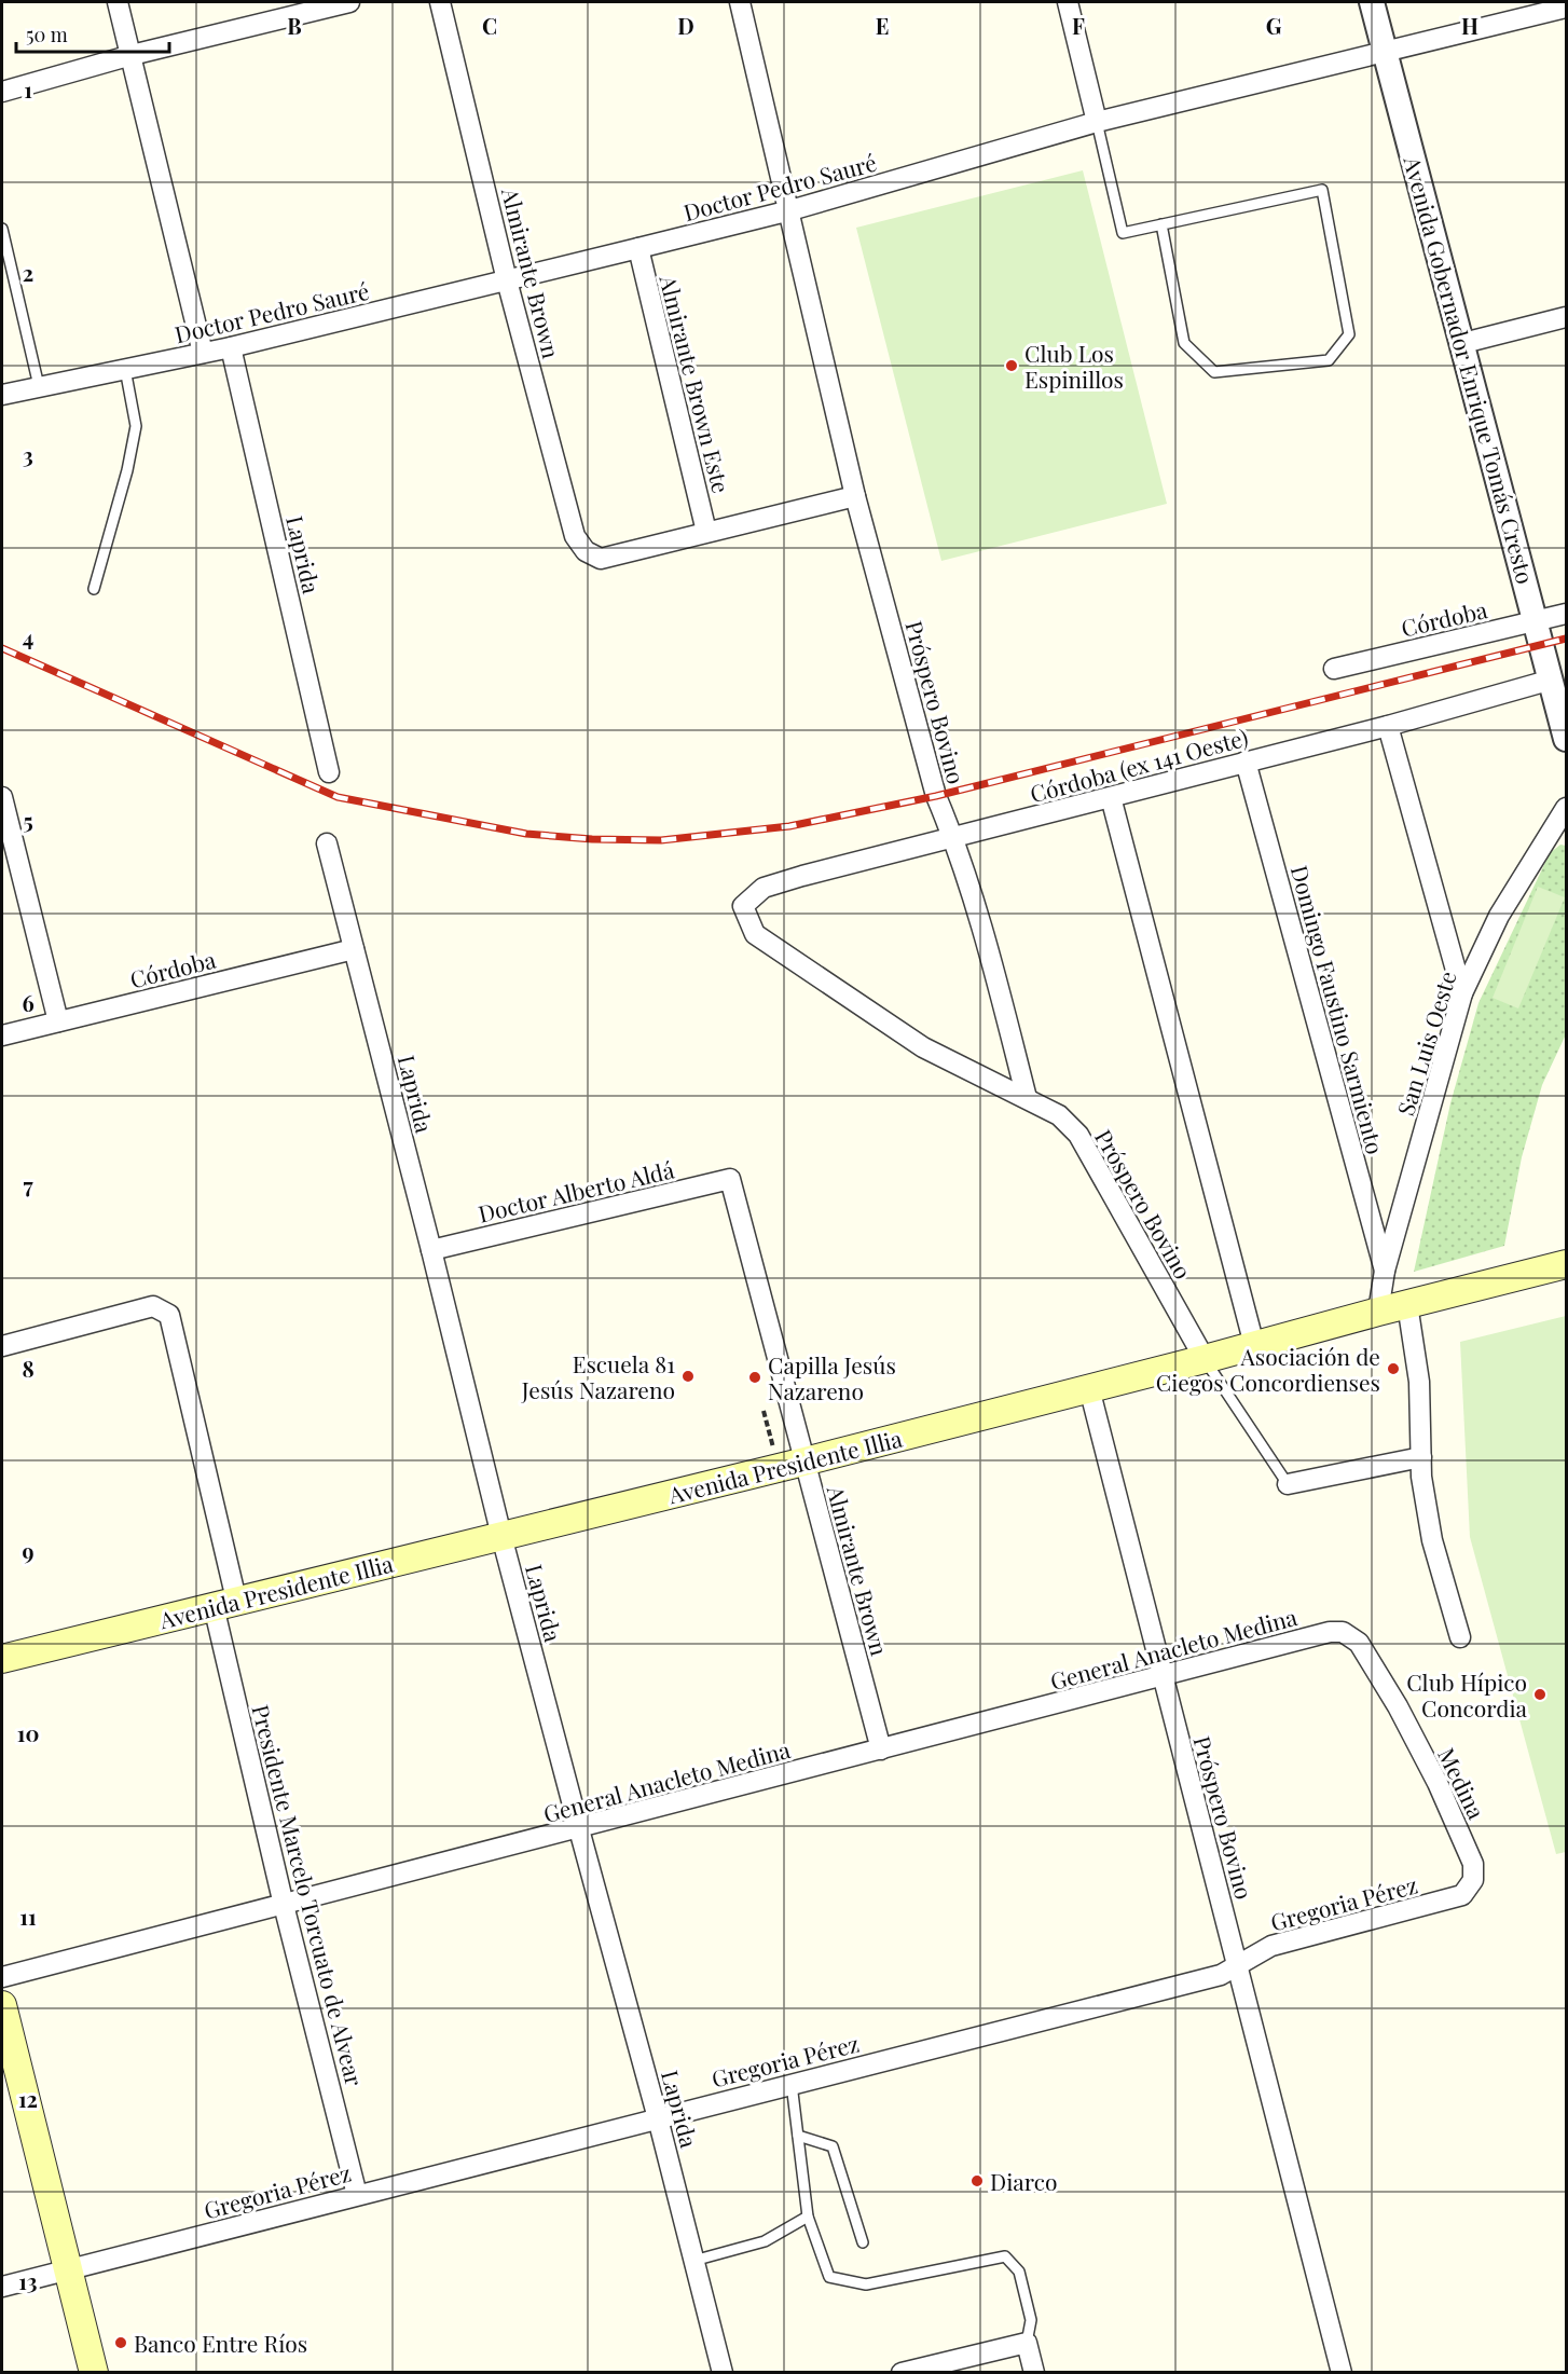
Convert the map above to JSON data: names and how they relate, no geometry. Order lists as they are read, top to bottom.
{
  "streets": {
    "main road": ["Avenida Presidente Illia"],
    "street": [
      "Doctor Pedro Sauré",
      "Almirante Brown",
      "Avenida Gobernador Enrique Tomás Cresto",
      "Almirante Brown Este",
      "Laprida",
      "Córdoba",
      "Próspero Bovino",
      "Córdoba (ex 141 Oeste)",
      "Domingo Faustino Sarmiento",
      "San Luis Oeste",
      "Doctor Alberto Aldá",
      "General Anacleto Medina",
      "Medina",
      "Presidente Marcelo Torcuato de Alvear",
      "Gregoria Pérez"
    ]
  },
  "crossings": [
    ["Doctor Pedro Sauré", "Almirante Brown"],
    ["Doctor Pedro Sauré", "Avenida Gobernador Enrique Tomás Cresto"],
    ["Doctor Pedro Sauré", "Almirante Brown Este"],
    ["Doctor Pedro Sauré", "Laprida"],
    ["Doctor Pedro Sauré", "Próspero Bovino"],
    ["Almirante Brown", "Almirante Brown Este"],
    ["Almirante Brown", "Doctor Alberto Aldá"],
    ["Almirante Brown", "Avenida Presidente Illia"],
    ["Almirante Brown", "General Anacleto Medina"],
    ["Avenida Gobernador Enrique Tomás Cresto", "Córdoba"],
    ["Avenida Gobernador Enrique Tomás Cresto", "Córdoba (ex 141 Oeste)"],
    ["Laprida", "Córdoba"],
    ["Laprida", "Doctor Alberto Aldá"],
    ["Laprida", "Avenida Presidente Illia"],
    ["Laprida", "General Anacleto Medina"],
    ["Laprida", "Gregoria Pérez"],
    ["Próspero Bovino", "Córdoba (ex 141 Oeste)"],
    ["Próspero Bovino", "Avenida Presidente Illia"],
    ["Próspero Bovino", "General Anacleto Medina"],
    ["Próspero Bovino", "Gregoria Pérez"],
    ["Córdoba (ex 141 Oeste)", "Domingo Faustino Sarmiento"],
    ["Domingo Faustino Sarmiento", "San Luis Oeste"],
    ["San Luis Oeste", "Avenida Presidente Illia"],
    ["Avenida Presidente Illia", "Presidente Marcelo Torcuato de Alvear"],
    ["General Anacleto Medina", "Medina"],
    ["General Anacleto Medina", "Presidente Marcelo Torcuato de Alvear"],
    ["Medina", "Gregoria Pérez"],
    ["Presidente Marcelo Torcuato de Alvear", "Gregoria Pérez"]
  ],
  "places": [
    "Club Los Espinillos",
    "Asociación de Ciegos Concordienses",
    "Escuela 81 Jesús Nazareno",
    "Capilla Jesús Nazareno",
    "Club Hípico Concordia",
    "Diarco",
    "Banco Entre Ríos"
  ],
  "scale_bar": "50 m",
  "grid": {
    "columns": [
      "B",
      "C",
      "D",
      "E",
      "F",
      "G",
      "H"
    ],
    "rows": [
      "1",
      "2",
      "3",
      "4",
      "5",
      "6",
      "7",
      "8",
      "9",
      "10",
      "11",
      "12",
      "13"
    ]
  }
}
